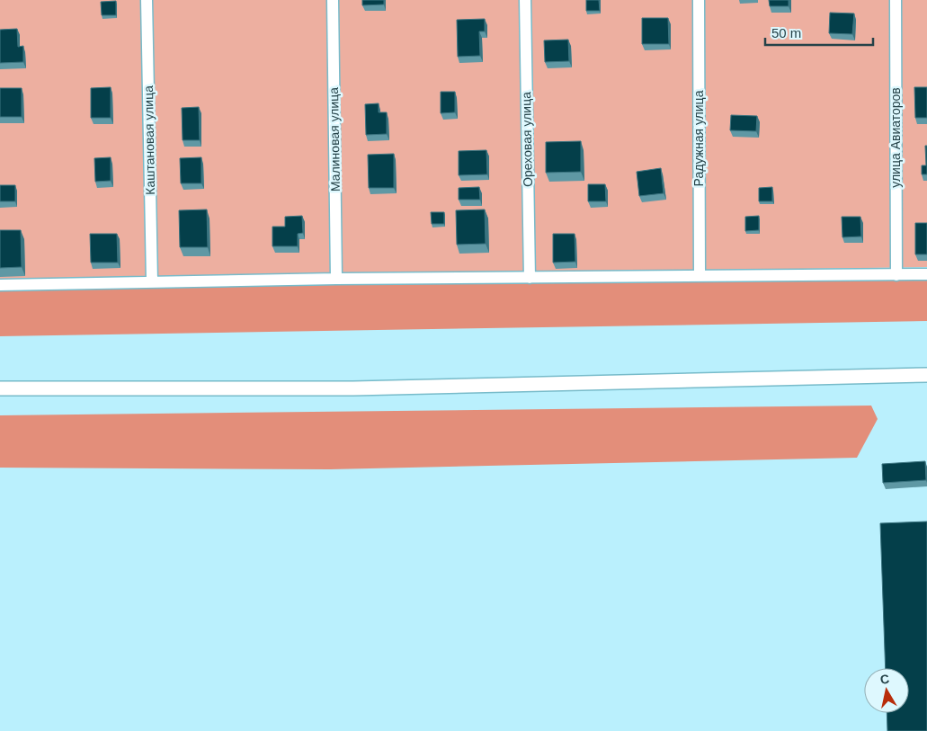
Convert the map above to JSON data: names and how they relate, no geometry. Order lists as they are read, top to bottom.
{
  "streets": {
    "street": [
      "улица Авиаторов",
      "Радужная улица",
      "Малиновая улица",
      "Ореховая улица",
      "Каштановая улица"
    ]
  },
  "scale_bar": "50 m",
  "north": "top"
}
